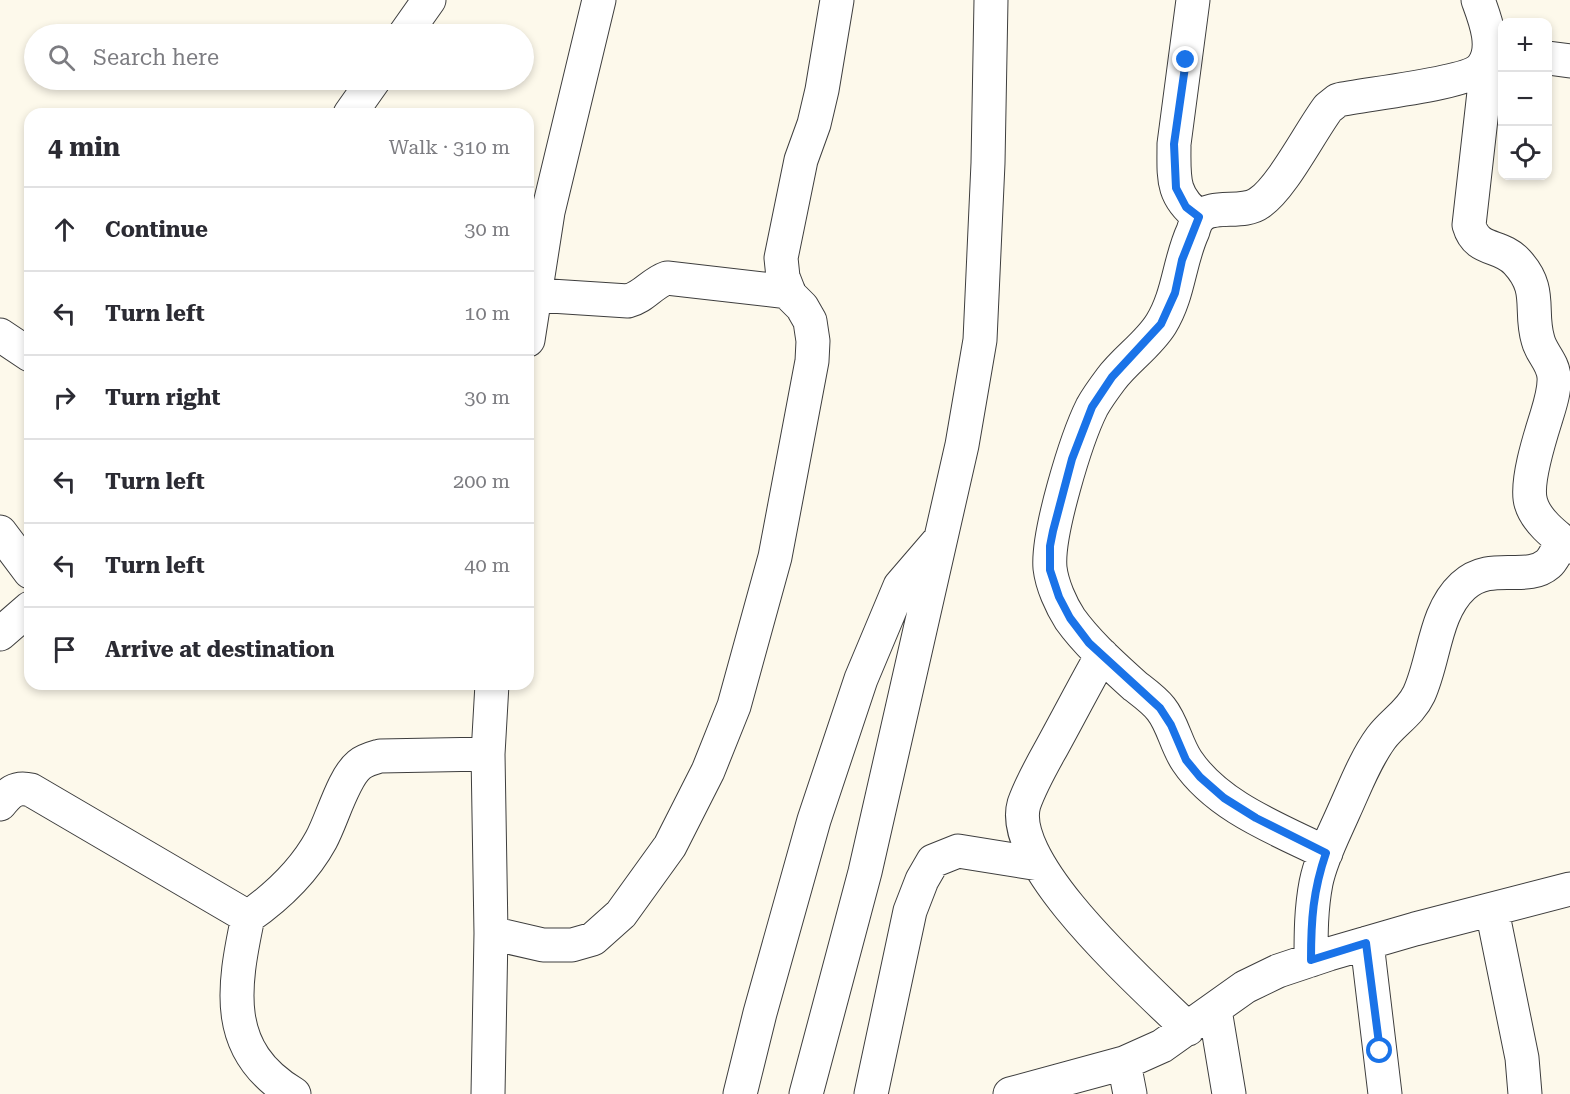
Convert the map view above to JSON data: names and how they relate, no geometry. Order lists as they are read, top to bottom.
{
  "page": {
    "map_buttons": ["+", "−"],
    "search": "Search here",
    "heading": ["4 min", "Walk · 310 m"],
    "list": [
      ["Continue", "30 m"],
      ["Turn left", "10 m"],
      ["Turn right", "30 m"],
      ["Turn left", "200 m"],
      ["Turn left", "40 m"],
      "Arrive at destination"
    ]
  }
}
